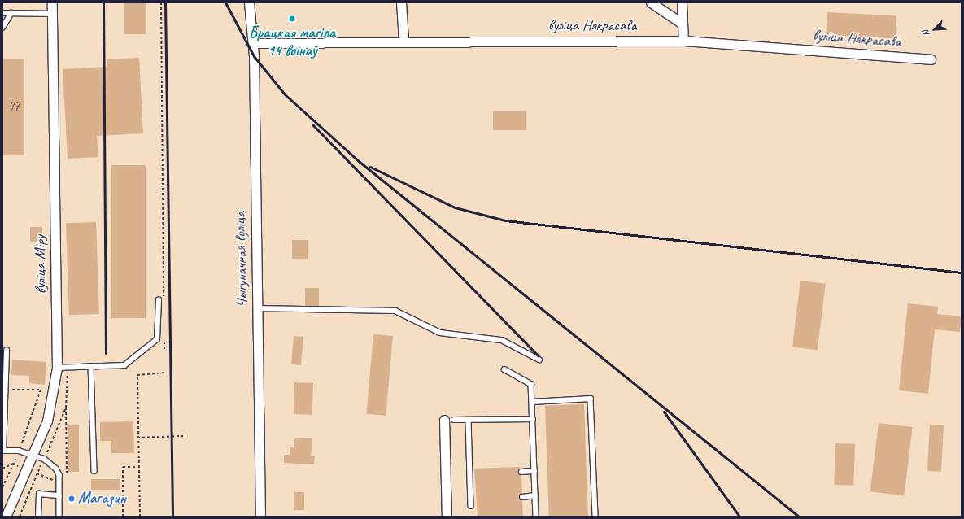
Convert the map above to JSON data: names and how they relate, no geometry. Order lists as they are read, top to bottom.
{
  "streets": {
    "street": ["вуліца Някрасава", "Чыгуначная вуліца", "вуліца Міру"]
  },
  "crossings": [
    ["вуліца Някрасава", "Чыгуначная вуліца"]
  ],
  "places": ["Брацкая магіла 14 воінаў", "Магазин"],
  "house_numbers": ["47"],
  "north": "bottom left"
}
